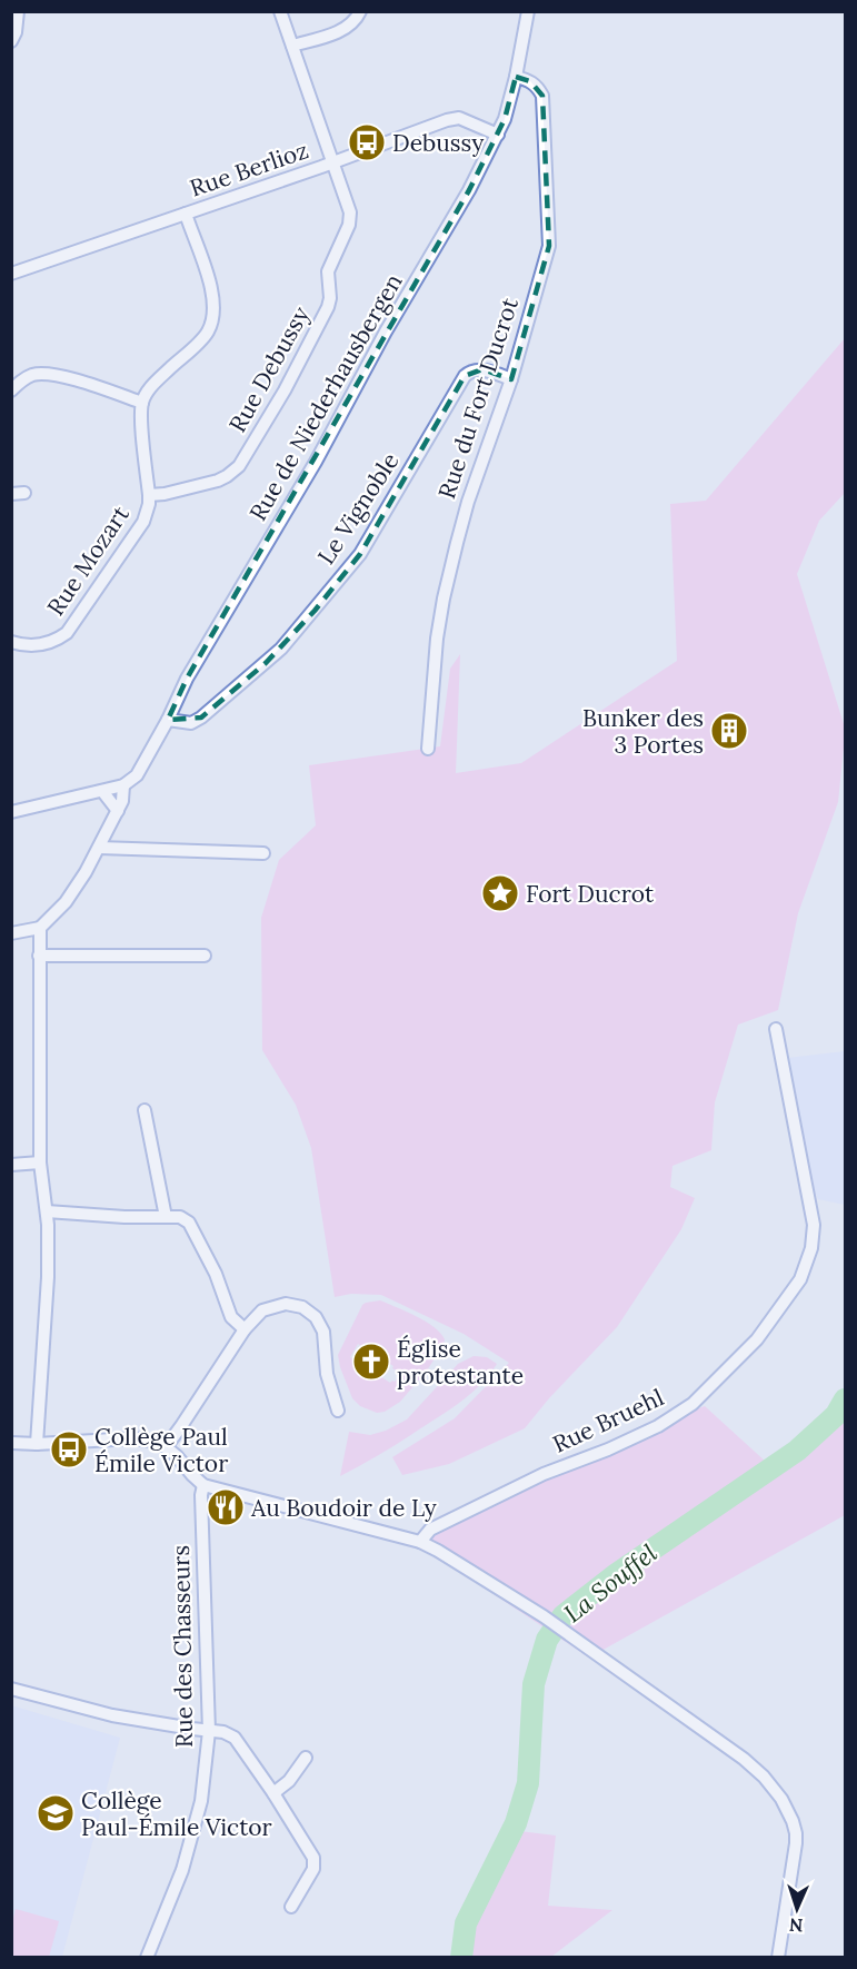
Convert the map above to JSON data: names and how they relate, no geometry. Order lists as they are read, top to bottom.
{
  "streets": {
    "street": [
      "Rue Berlioz",
      "Rue Debussy",
      "Rue de Niederhausbergen",
      "Rue du Fort Ducrot",
      "Le Vignoble",
      "Rue Mozart",
      "Rue Bruehl",
      "Rue des Chasseurs"
    ]
  },
  "crossings": [
    ["Rue Berlioz", "Rue Debussy"],
    ["Rue Berlioz", "Rue de Niederhausbergen"],
    ["Rue Debussy", "Rue Mozart"],
    ["Rue de Niederhausbergen", "Rue du Fort Ducrot"],
    ["Rue de Niederhausbergen", "Le Vignoble"],
    ["Rue du Fort Ducrot", "Le Vignoble"]
  ],
  "water": ["La Souffel"],
  "places": {
    "bus stop": ["Debussy", "Collège Paul Émile Victor"],
    "building": ["Bunker des 3 Portes"],
    "place": ["Fort Ducrot"],
    "church": ["Église protestante"],
    "restaurant": ["Au Boudoir de Ly"],
    "school or university": ["Collège Paul-Émile Victor"]
  },
  "north": "bottom"
}
